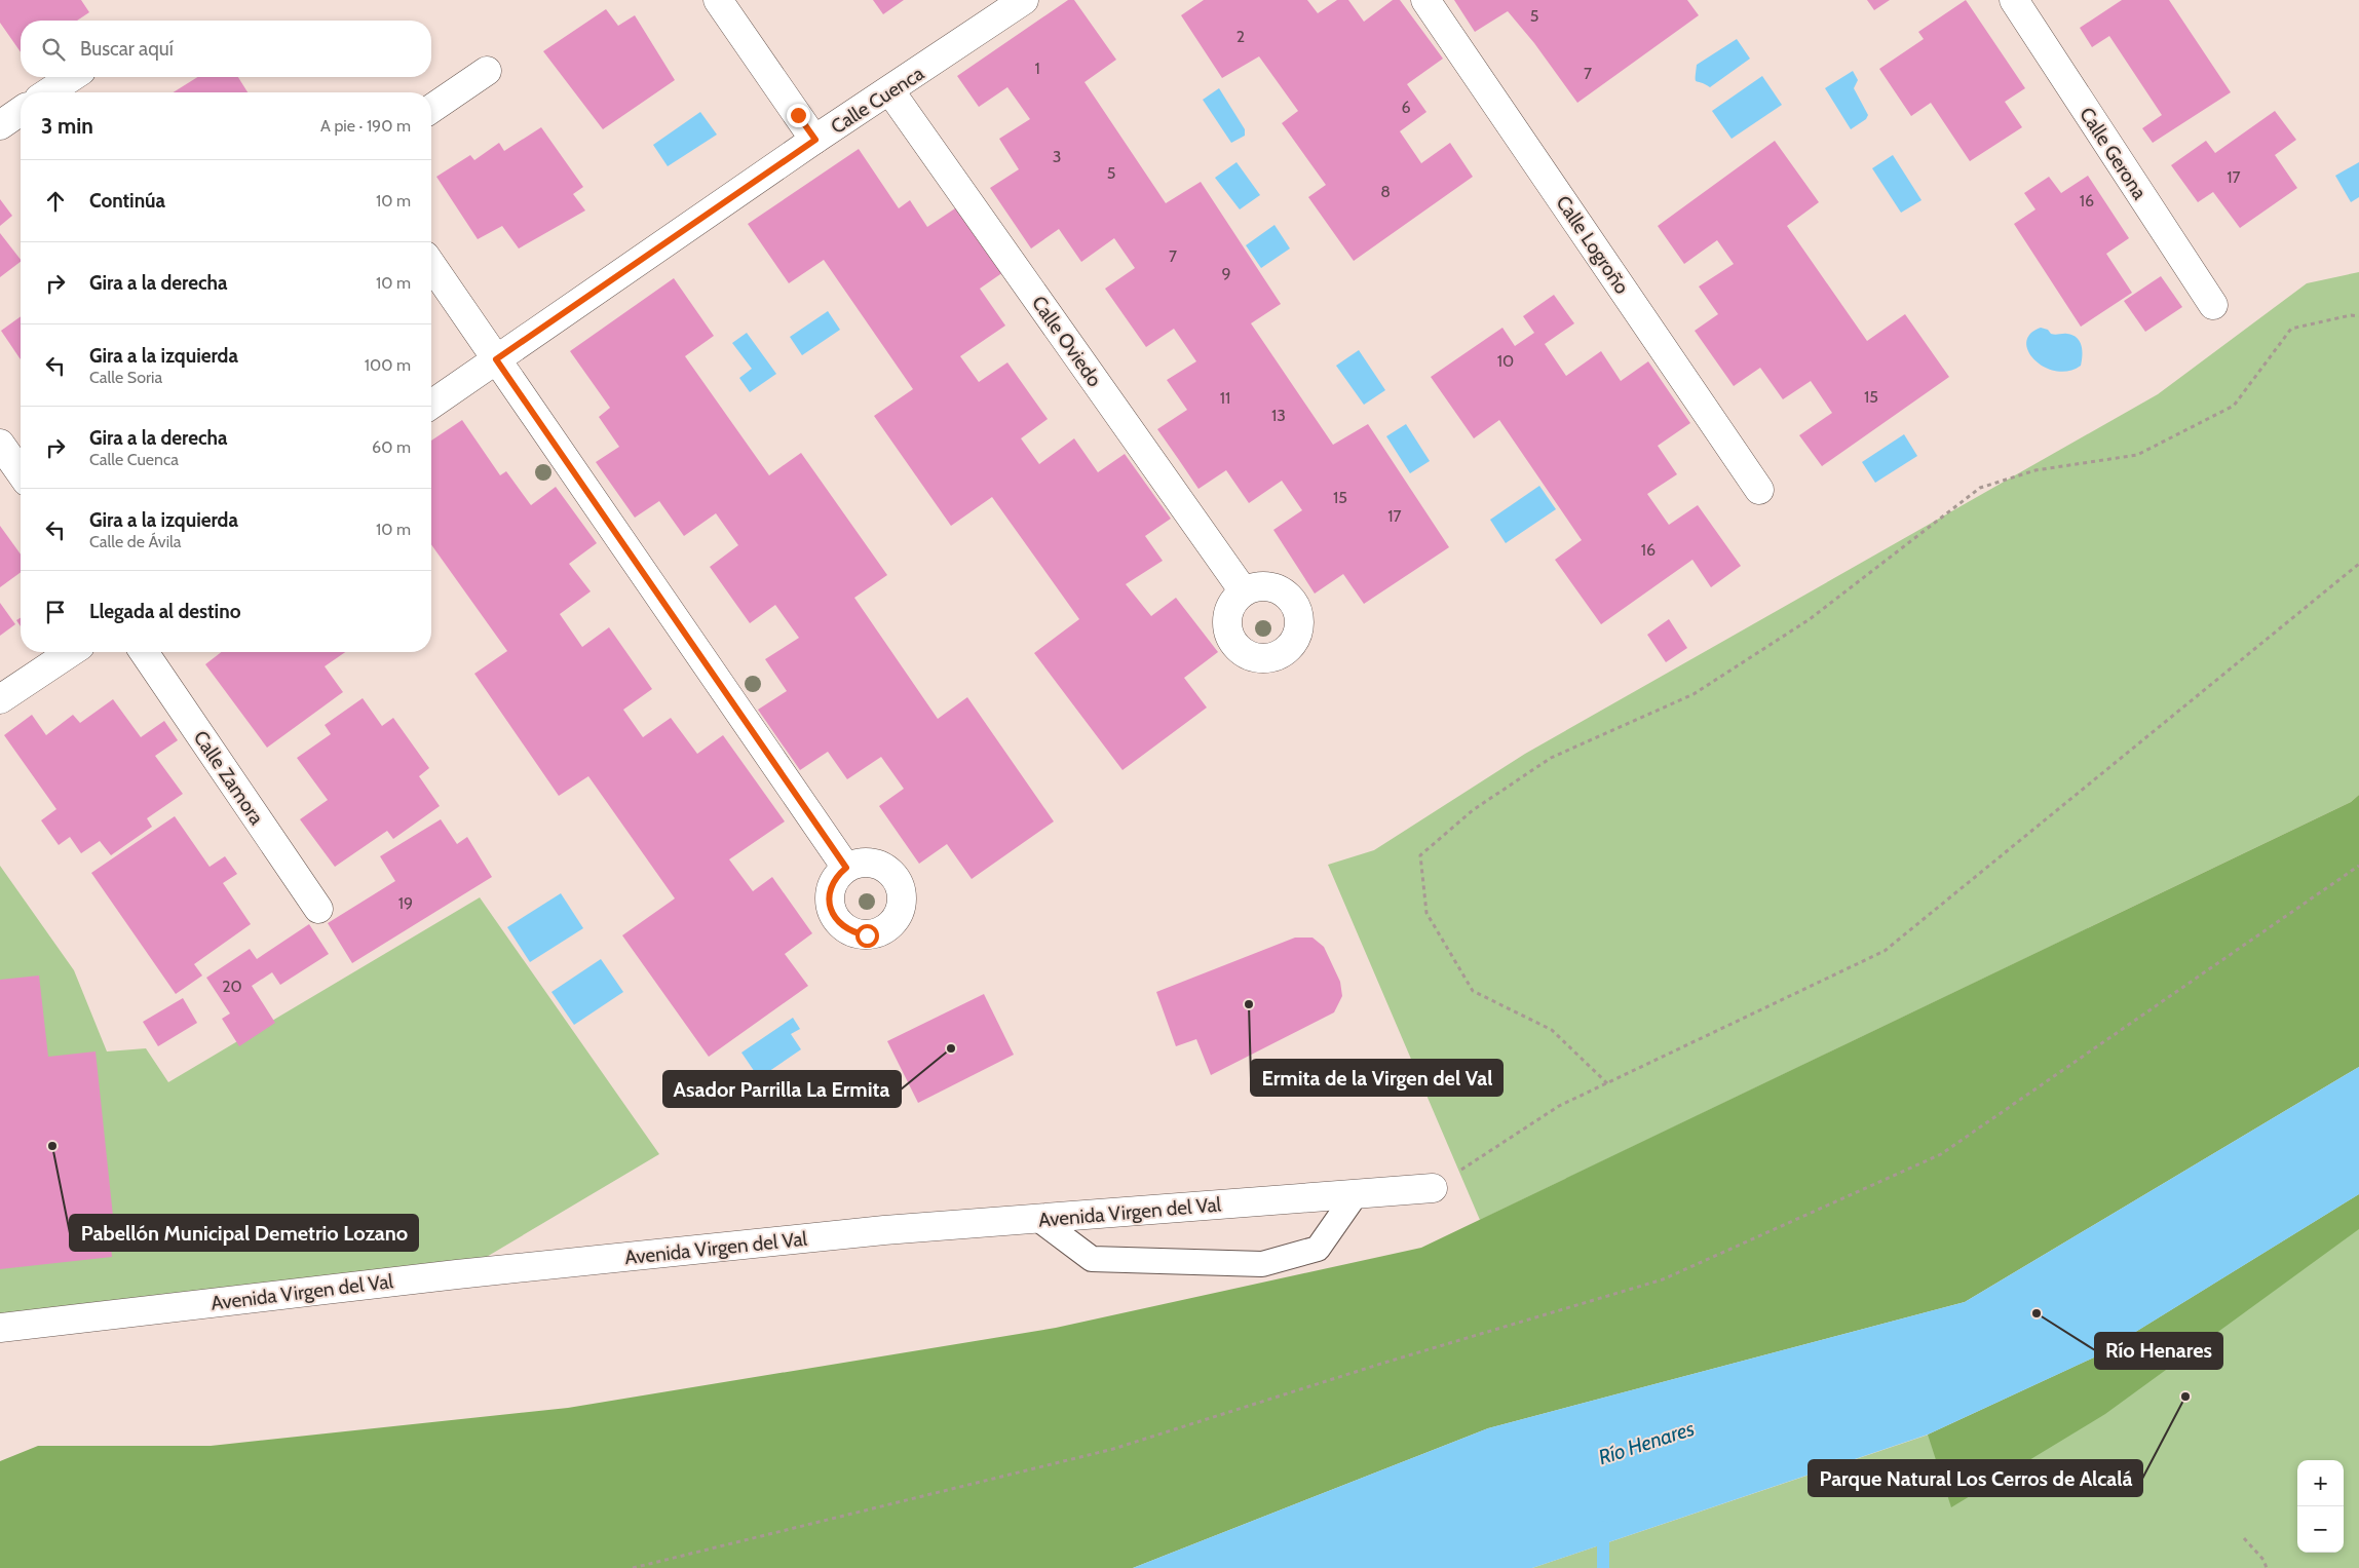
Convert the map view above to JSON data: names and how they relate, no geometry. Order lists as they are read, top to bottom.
{
  "streets": {
    "street": [
      "Calle Cuenca",
      "Calle Gerona",
      "Calle Logroño",
      "Calle Oviedo",
      "Calle Zamora",
      "Avenida Virgen del Val"
    ]
  },
  "crossings": [
    ["Calle Cuenca", "Calle Oviedo"]
  ],
  "water": ["Río Henares"],
  "places": [
    "Ermita de la Virgen del Val",
    "Asador Parrilla La Ermita",
    "Pabellón Municipal Demetrio Lozano",
    "Río Henares",
    "Parque Natural Los Cerros de Alcalá"
  ],
  "house_numbers": [
    "5",
    "2",
    "1",
    "7",
    "6",
    "3",
    "5",
    "17",
    "8",
    "16",
    "7",
    "9",
    "10",
    "15",
    "11",
    "13",
    "15",
    "17",
    "16",
    "19",
    "20"
  ],
  "page": {
    "search": "Buscar aquí",
    "heading": ["3 min", "A pie · 190 m"],
    "list": [
      ["Continúa", "10 m"],
      ["Gira a la derecha", "10 m"],
      ["Gira a la izquierda", "Calle Soria", "100 m"],
      ["Gira a la derecha", "Calle Cuenca", "60 m"],
      ["Gira a la izquierda", "Calle de Ávila", "10 m"],
      "Llegada al destino"
    ],
    "map_buttons": ["+", "−"]
  }
}
